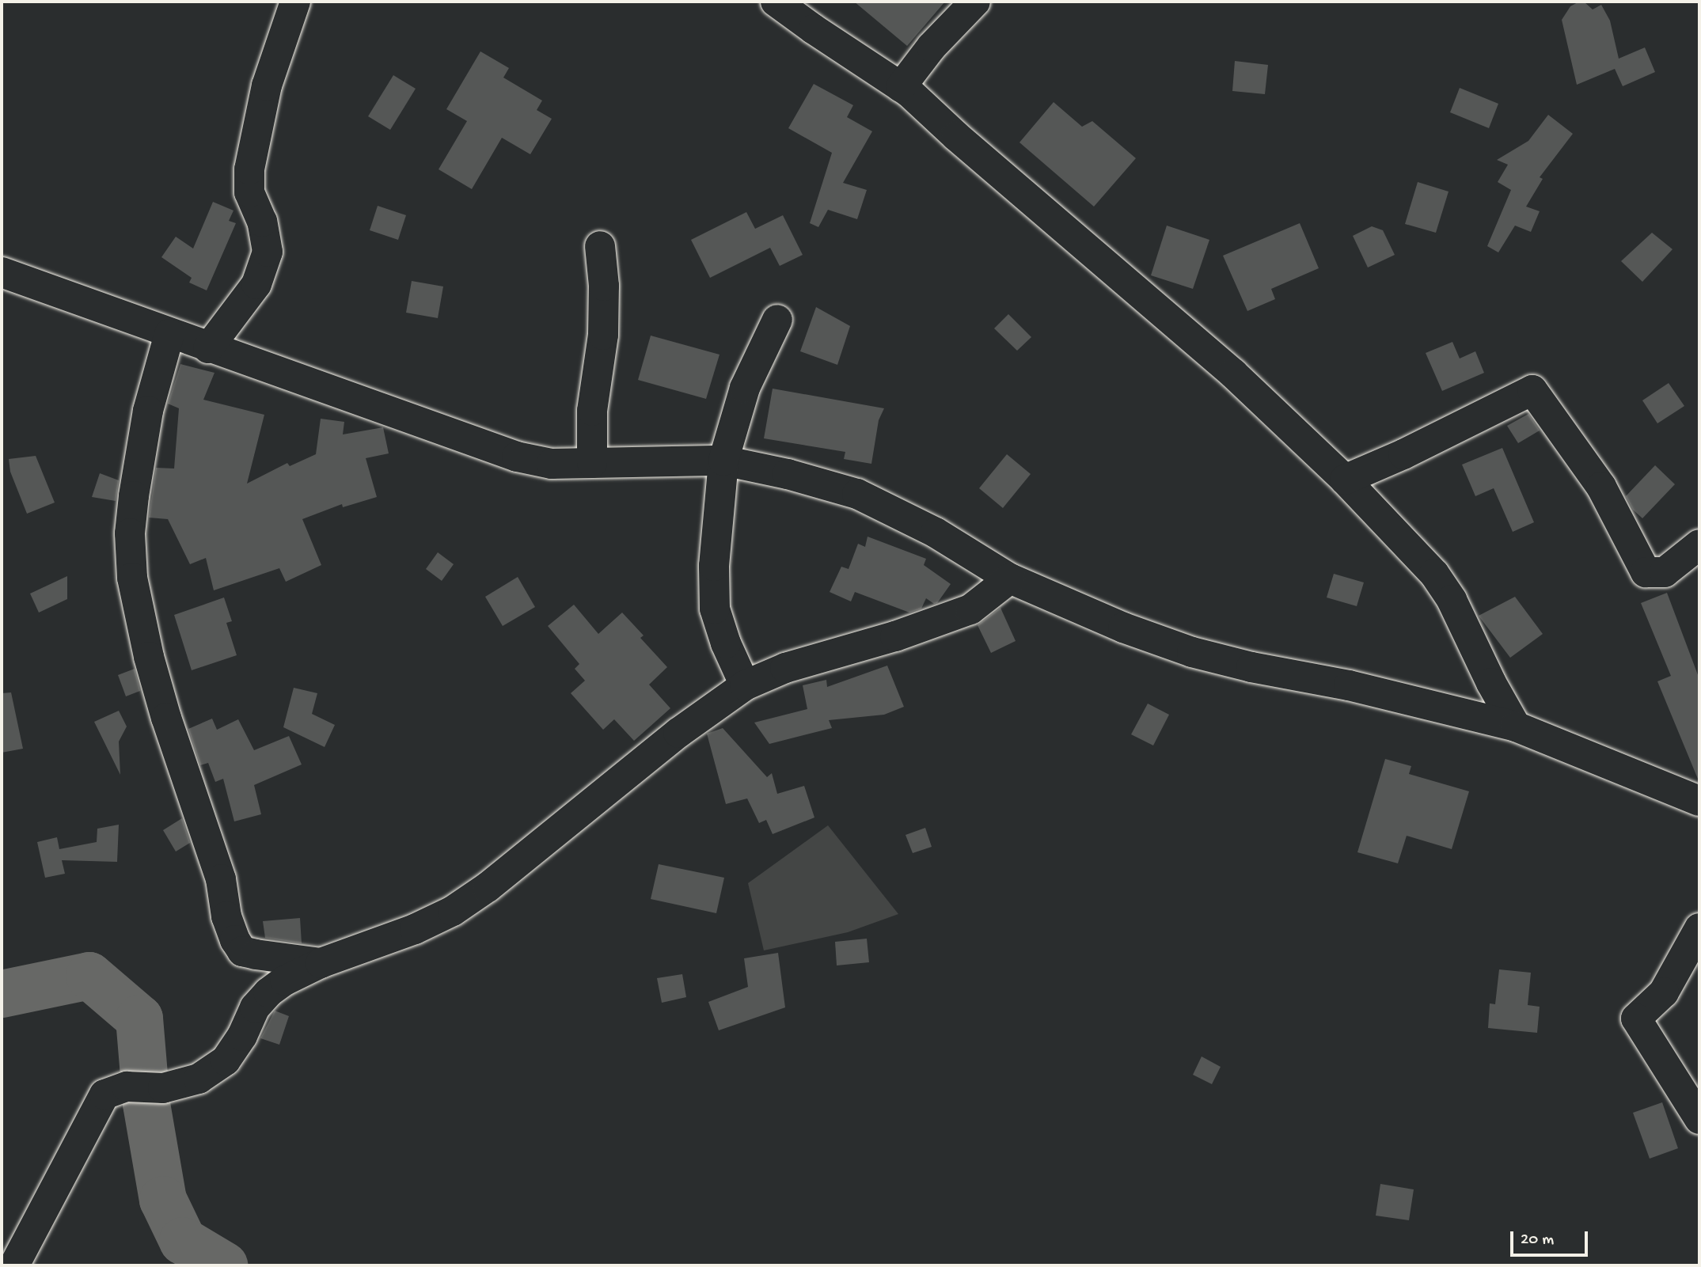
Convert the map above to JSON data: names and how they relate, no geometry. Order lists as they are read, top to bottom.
{
  "scale_bar": "20 m"
}
